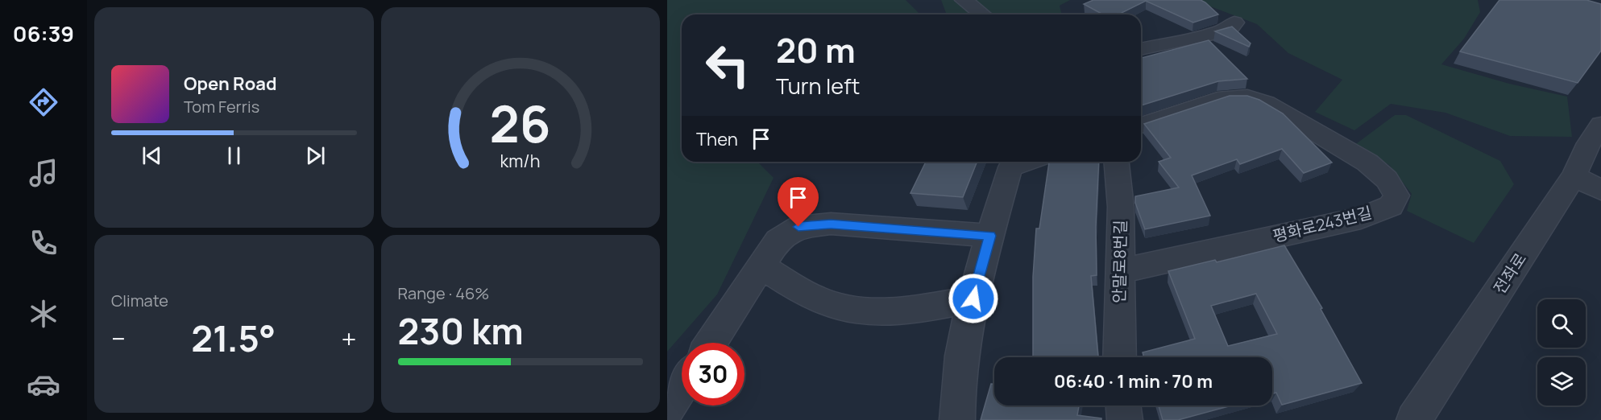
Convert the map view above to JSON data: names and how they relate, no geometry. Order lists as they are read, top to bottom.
{
  "streets": {
    "street": ["평화로243번길", "안말로8번길", "전좌로"]
  },
  "crossings": [
    ["평화로243번길", "안말로8번길"]
  ],
  "page": {
    "tabs": "06:39",
    "turn": ["20 m", "Turn left"],
    "song": ["Open Road", "Tom Ferris"],
    "then": "Then",
    "tile": [
      "Climate",
      ["Range · 46%", "230 km"]
    ],
    "heat": ["−", "21.5°", "+"],
    "limit": "30",
    "trip": "06:40 · 1 min · 70 m",
    "gauge": ["26", "km/h"]
  }
}
